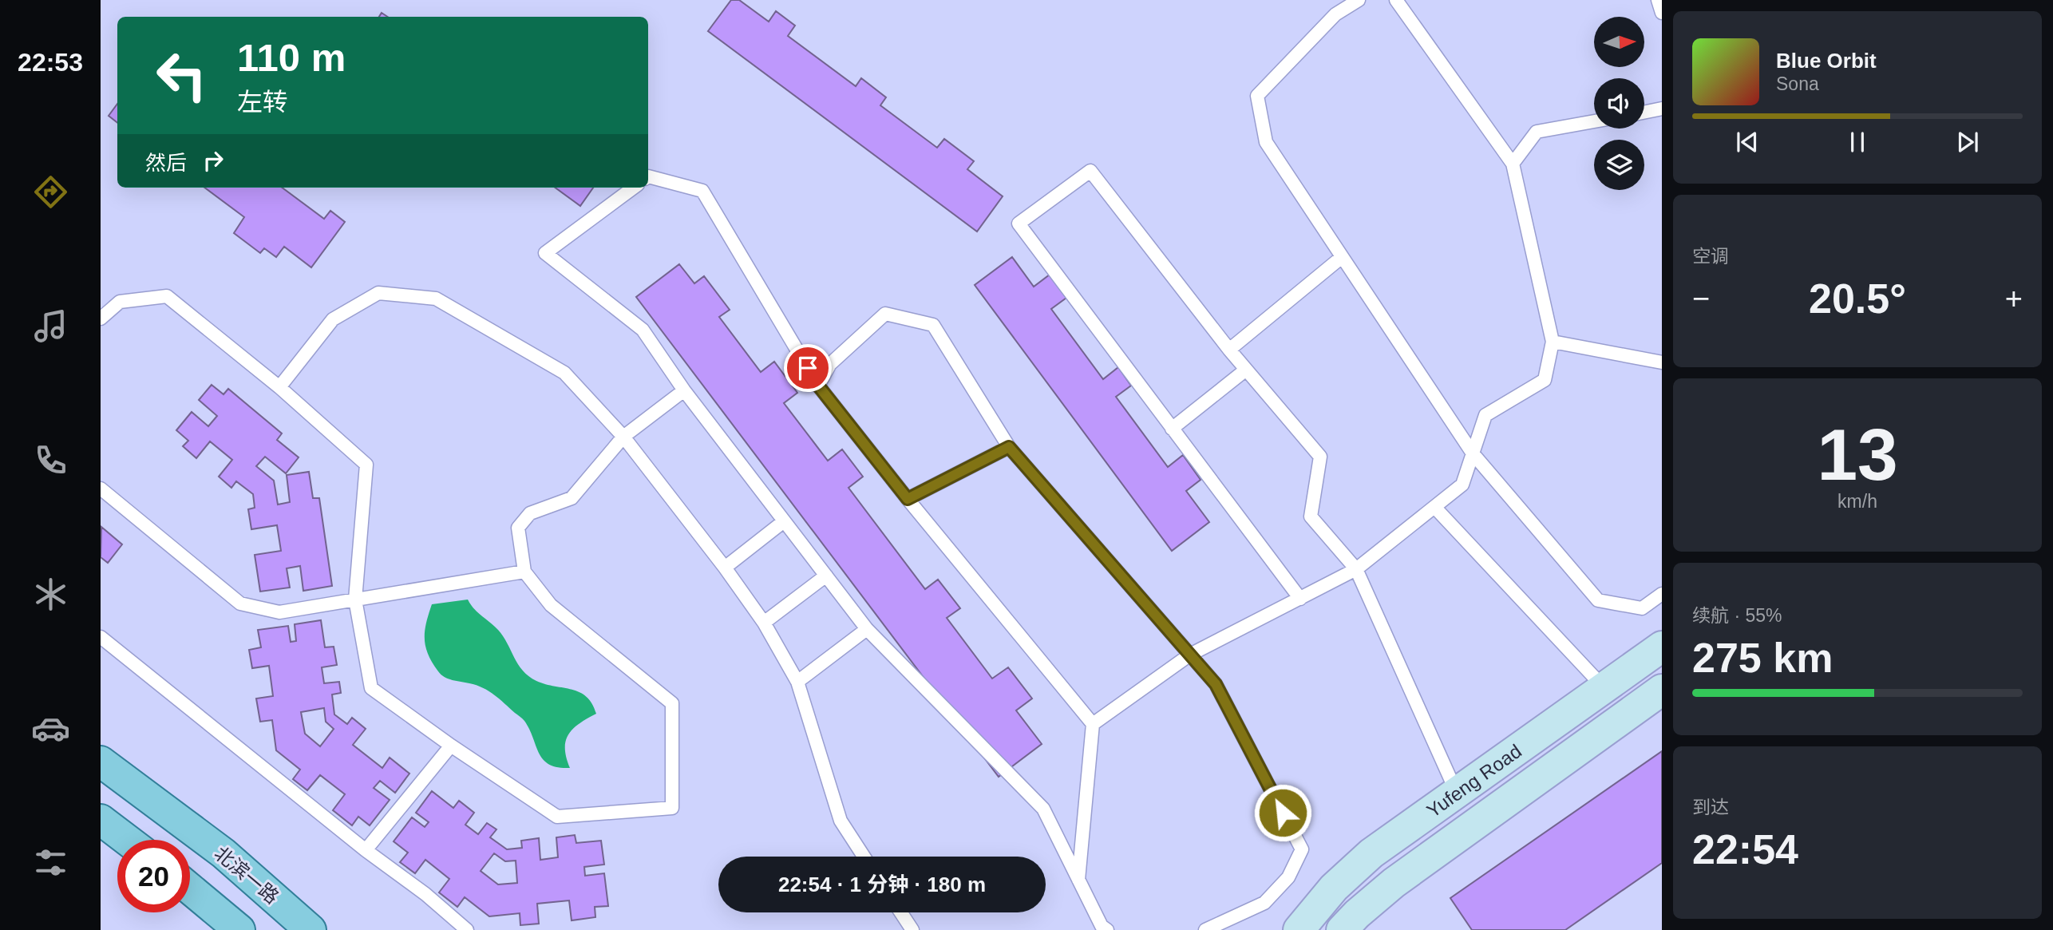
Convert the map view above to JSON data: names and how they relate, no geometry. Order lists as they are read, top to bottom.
{
  "streets": {
    "main road": ["北滨一路"],
    "street": ["Yufeng Road"]
  },
  "north": "right",
  "page": {
    "tabs": "22:53",
    "turn": ["110 m", "左转"],
    "song": ["Blue Orbit", "Sona"],
    "then": "然后",
    "tile": [
      "空调",
      ["13", "km/h"],
      ["续航 · 55%", "275 km"],
      ["到达", "22:54"]
    ],
    "heat": ["−", "20.5°", "+"],
    "limit": "20",
    "trip": "22:54 · 1 分钟 · 180 m"
  }
}
